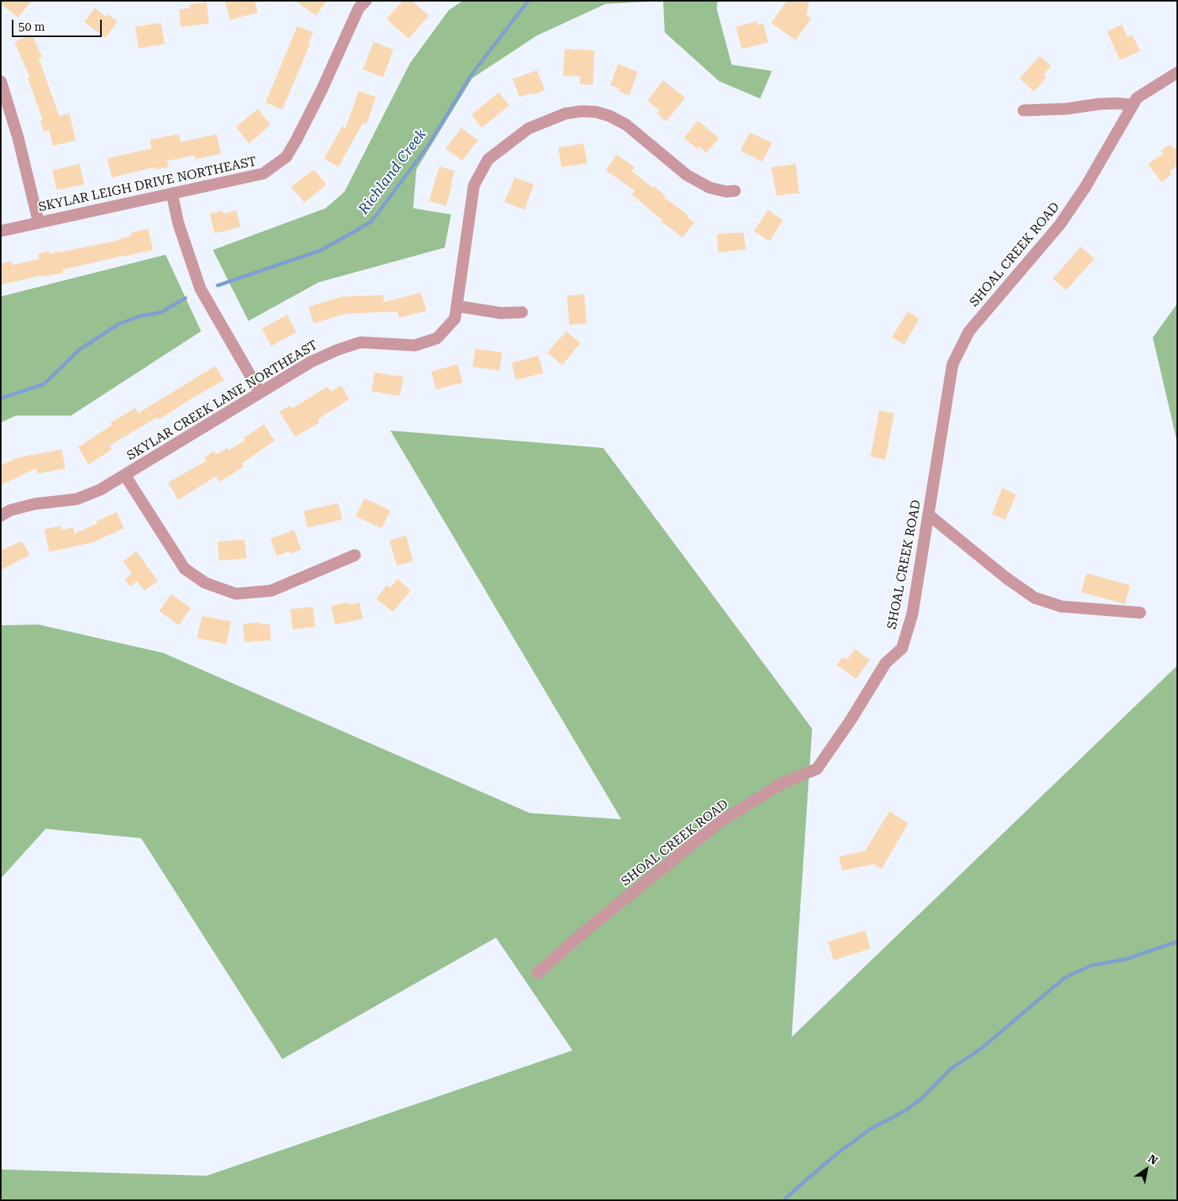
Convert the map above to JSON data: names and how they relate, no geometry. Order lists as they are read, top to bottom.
{
  "streets": {
    "street": ["SKYLAR LEIGH DRIVE NORTHEAST", "SHOAL CREEK ROAD", "SKYLAR CREEK LANE NORTHEAST"]
  },
  "water": ["Richland Creek"],
  "scale_bar": "50 m",
  "north": "top right"
}
